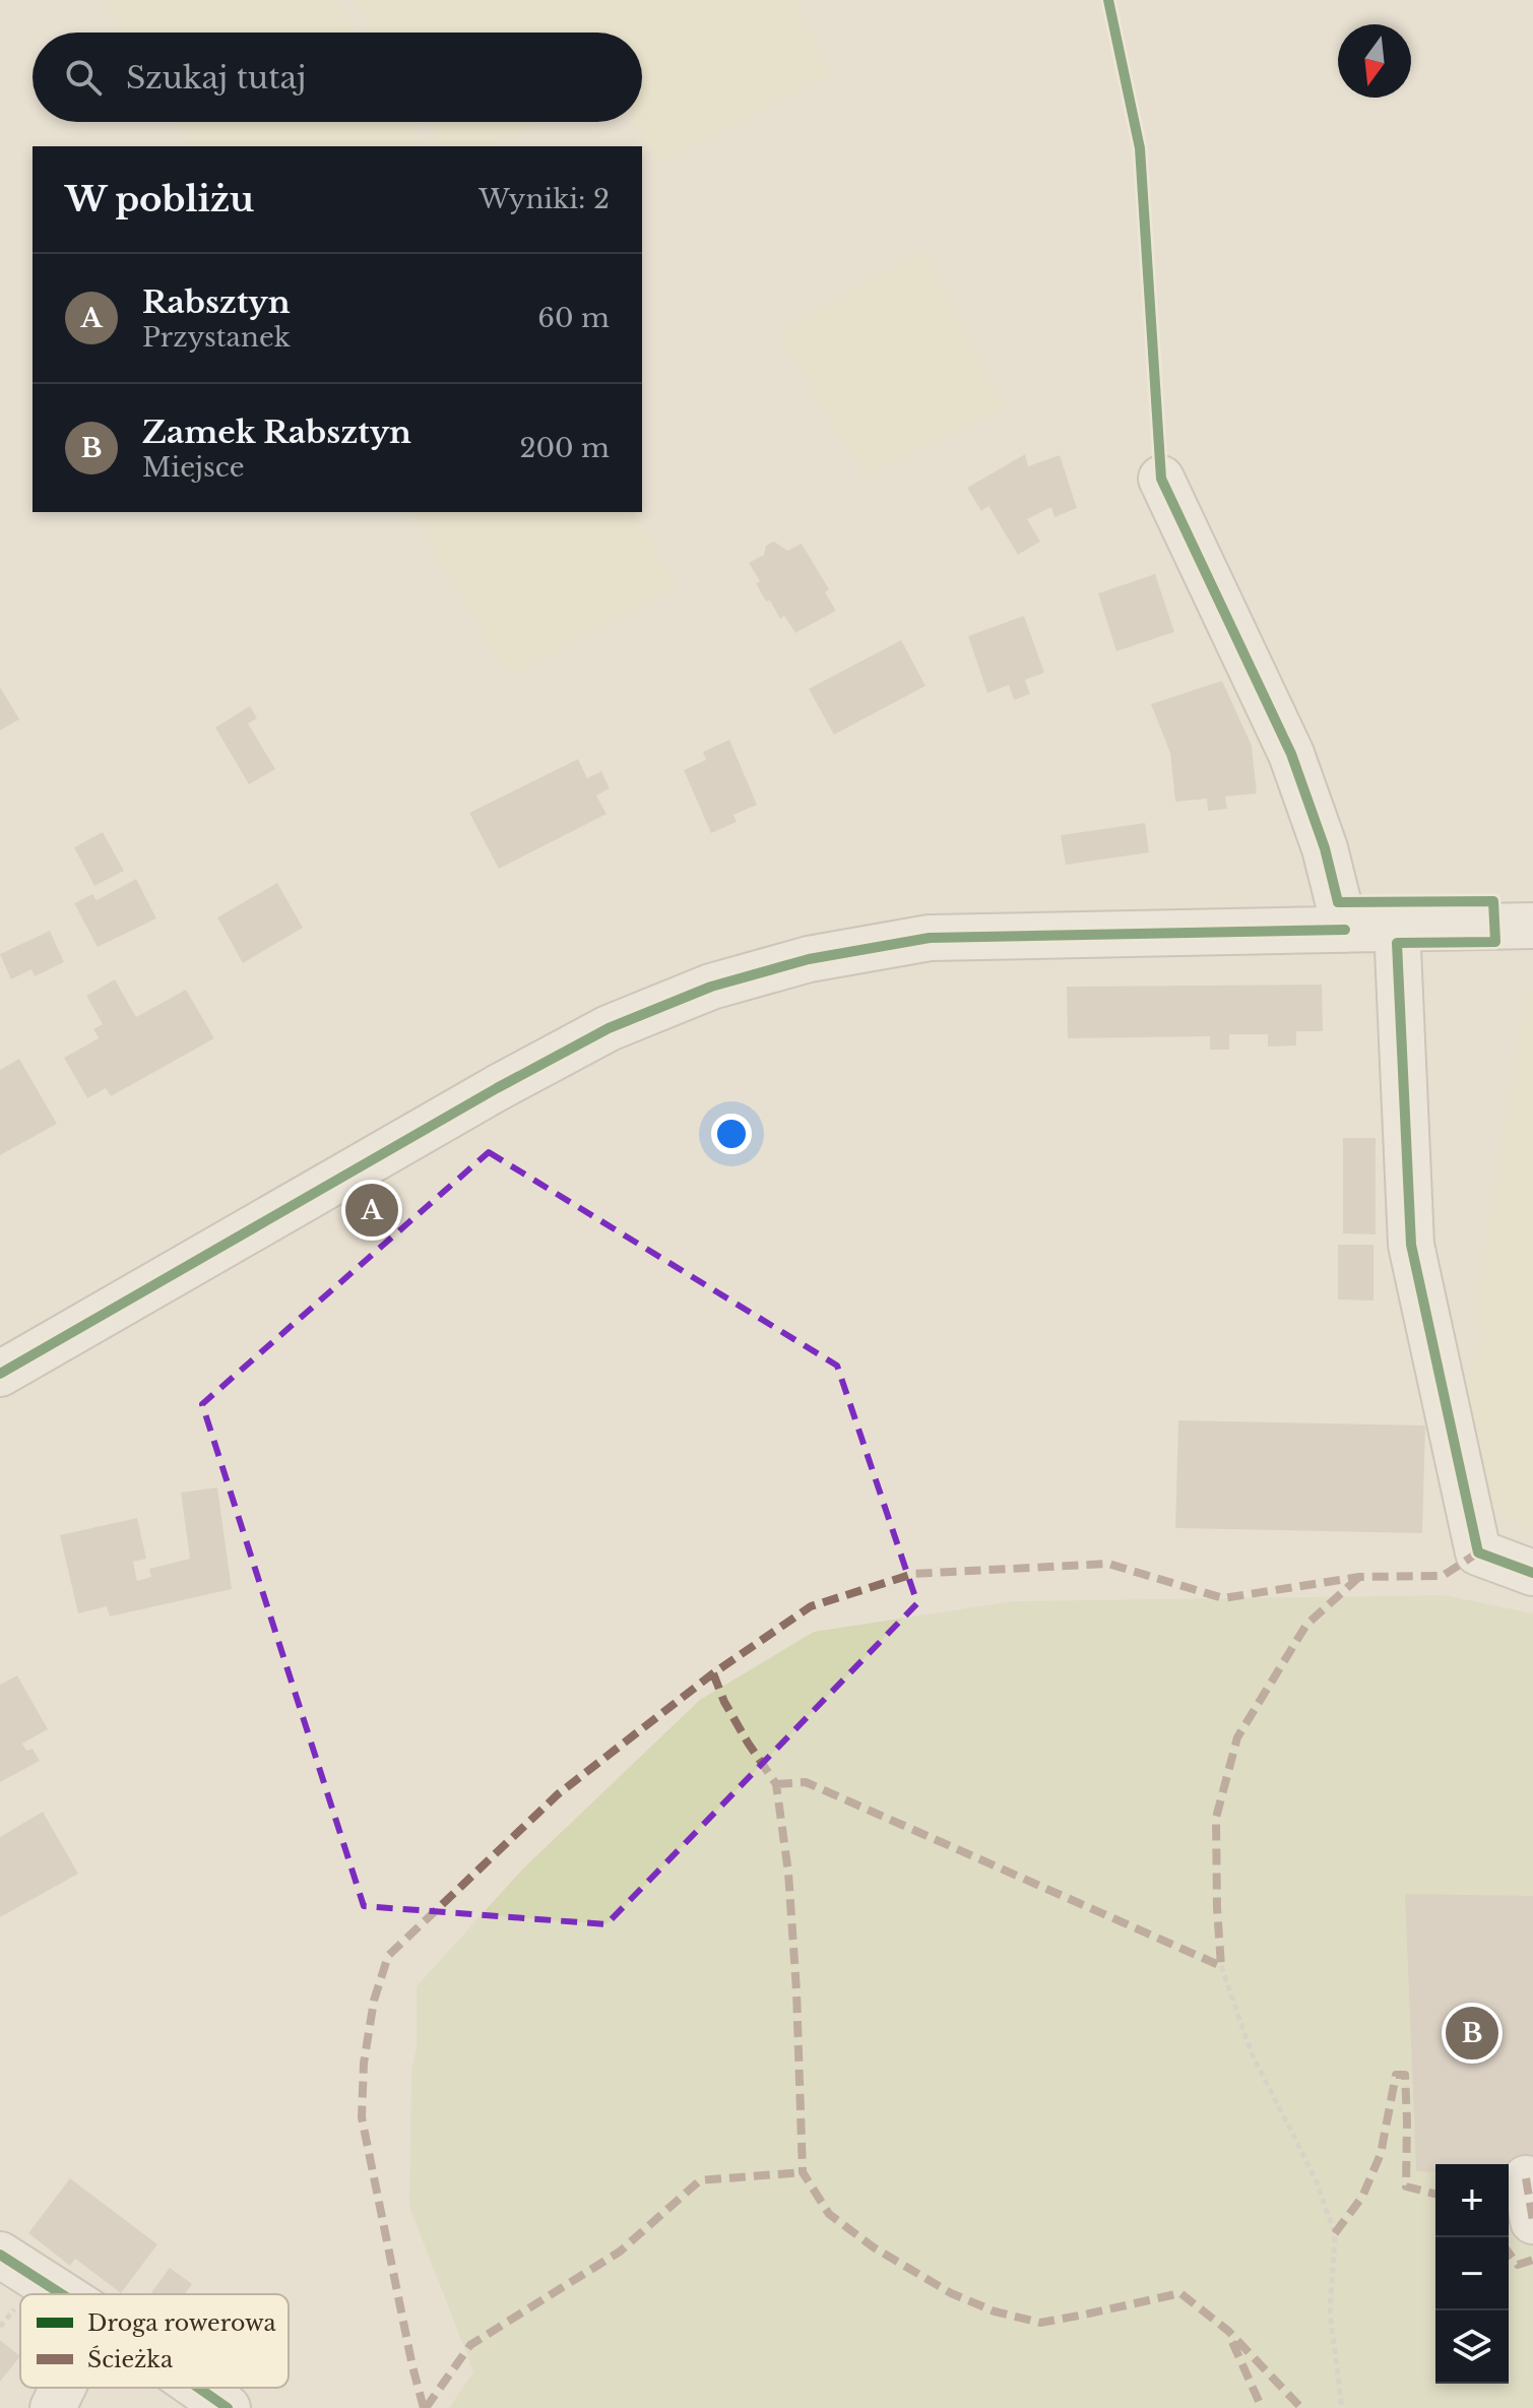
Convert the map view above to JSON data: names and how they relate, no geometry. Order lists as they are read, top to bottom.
{
  "legend": ["Droga rowerowa", "Ścieżka"],
  "north": "bottom",
  "page": {
    "search": "Szukaj tutaj",
    "heading": ["W pobliżu", "Wyniki: 2"],
    "list": [
      {
        "mark": "A",
        "name": "Rabsztyn",
        "note": "Przystanek",
        "value": "60 m"
      },
      {
        "mark": "B",
        "name": "Zamek Rabsztyn",
        "note": "Miejsce",
        "value": "200 m"
      }
    ],
    "pins": ["A", "B"],
    "map_buttons": ["+", "−"]
  }
}
